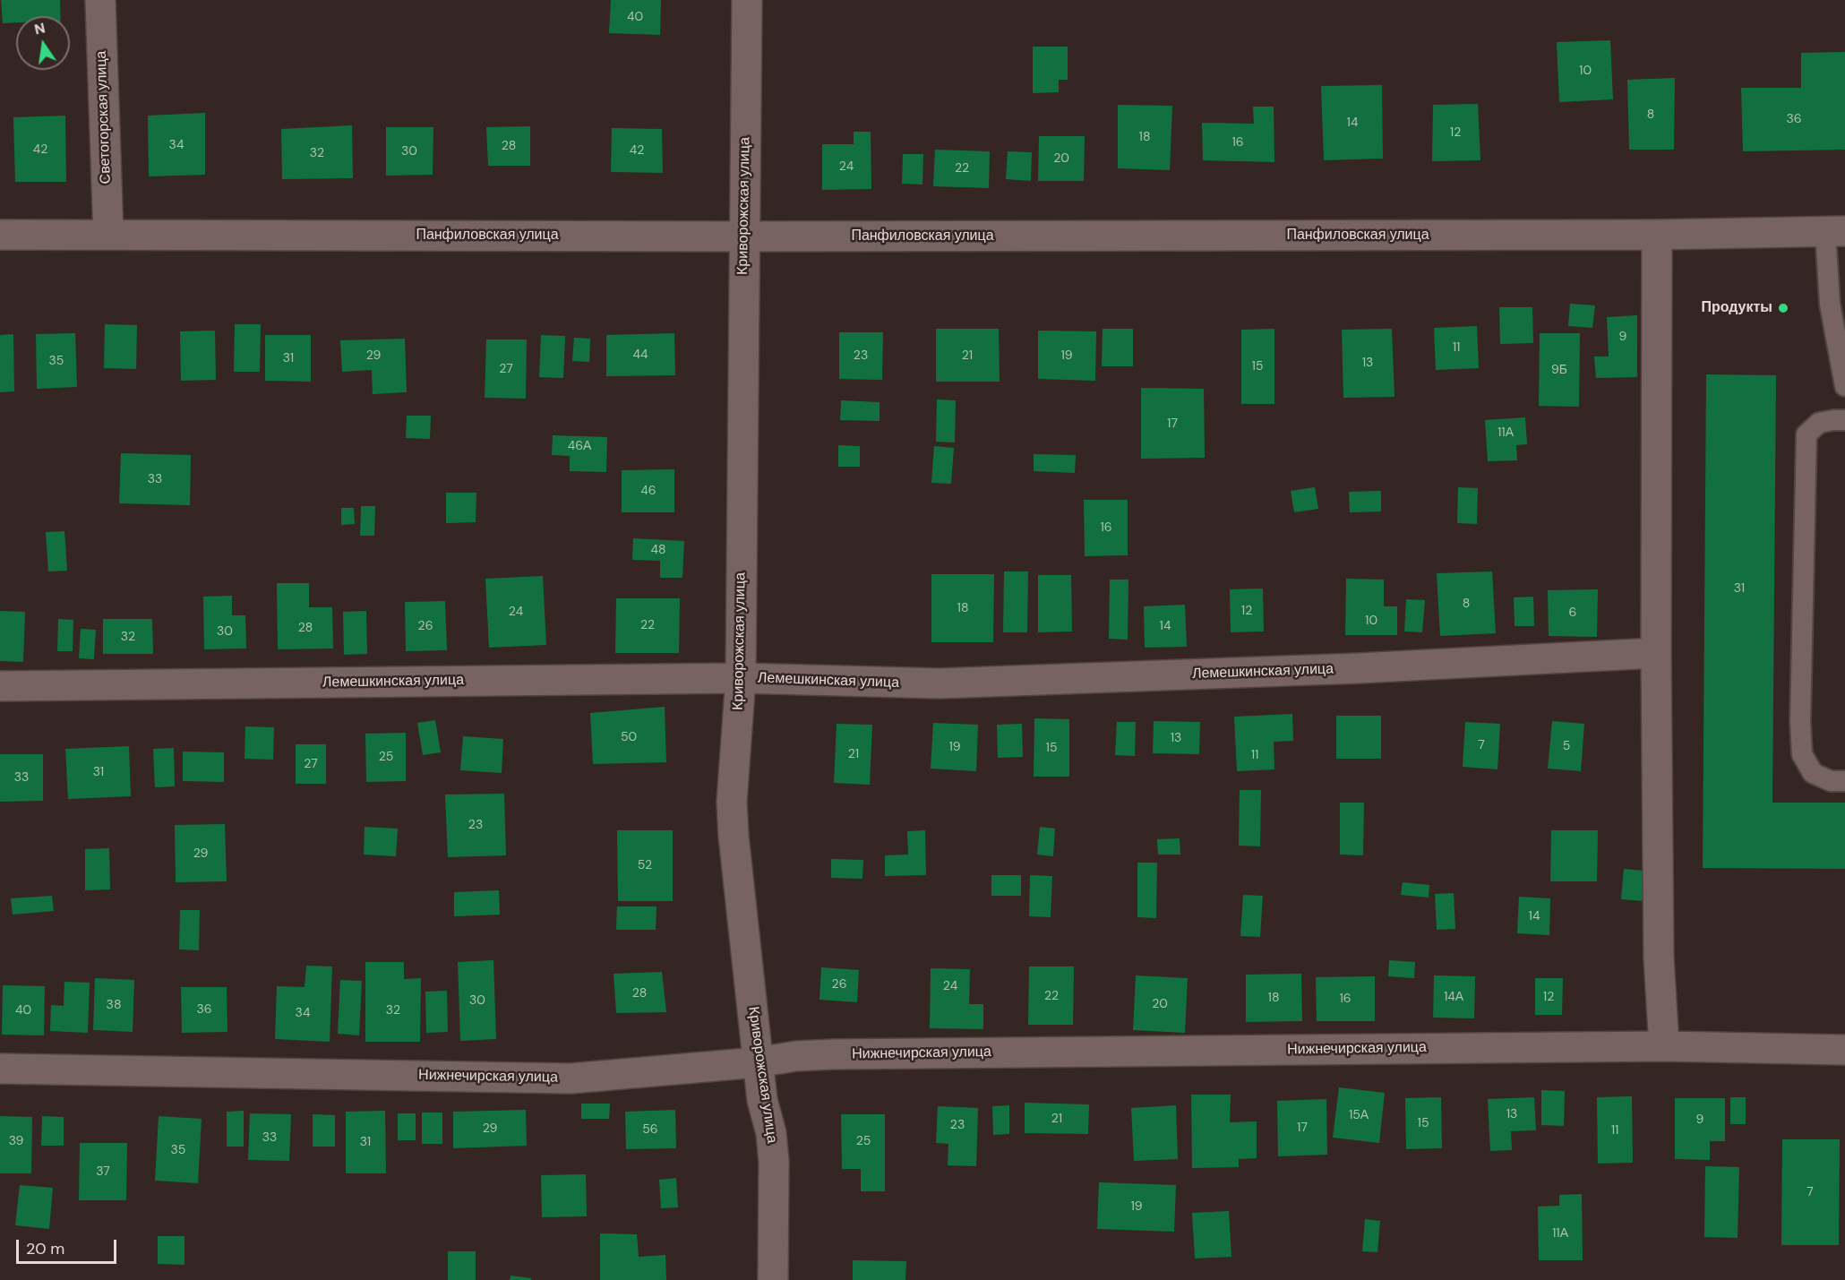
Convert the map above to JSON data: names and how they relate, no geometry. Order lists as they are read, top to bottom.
{
  "streets": {
    "street": [
      "Светогорская улица",
      "Криворожская улица",
      "Панфиловская улица",
      "Лемешкинская улица",
      "Нижнечирская улица"
    ]
  },
  "crossings": [
    ["Светогорская улица", "Панфиловская улица"],
    ["Криворожская улица", "Панфиловская улица"],
    ["Криворожская улица", "Лемешкинская улица"],
    ["Криворожская улица", "Нижнечирская улица"]
  ],
  "places": ["Продукты"],
  "house_numbers": [
    "40",
    "10",
    "8",
    "36",
    "14",
    "12",
    "18",
    "16",
    "34",
    "28",
    "42",
    "42",
    "30",
    "32",
    "20",
    "24",
    "22",
    "9",
    "11",
    "44",
    "29",
    "23",
    "21",
    "19",
    "31",
    "35",
    "13",
    "15",
    "27",
    "9Б",
    "17",
    "11А",
    "46А",
    "33",
    "46",
    "16",
    "48",
    "31",
    "8",
    "18",
    "12",
    "24",
    "6",
    "10",
    "22",
    "26",
    "14",
    "28",
    "30",
    "32",
    "50",
    "13",
    "7",
    "5",
    "19",
    "15",
    "21",
    "11",
    "25",
    "27",
    "31",
    "33",
    "23",
    "29",
    "52",
    "14",
    "26",
    "24",
    "28",
    "22",
    "14А",
    "12",
    "18",
    "16",
    "30",
    "20",
    "38",
    "36",
    "40",
    "32",
    "34",
    "13",
    "15А",
    "21",
    "9",
    "15",
    "23",
    "17",
    "29",
    "56",
    "11",
    "33",
    "39",
    "25",
    "31",
    "35",
    "37",
    "7",
    "19",
    "11А"
  ],
  "scale_bar": "20 m",
  "north": "top"
}
